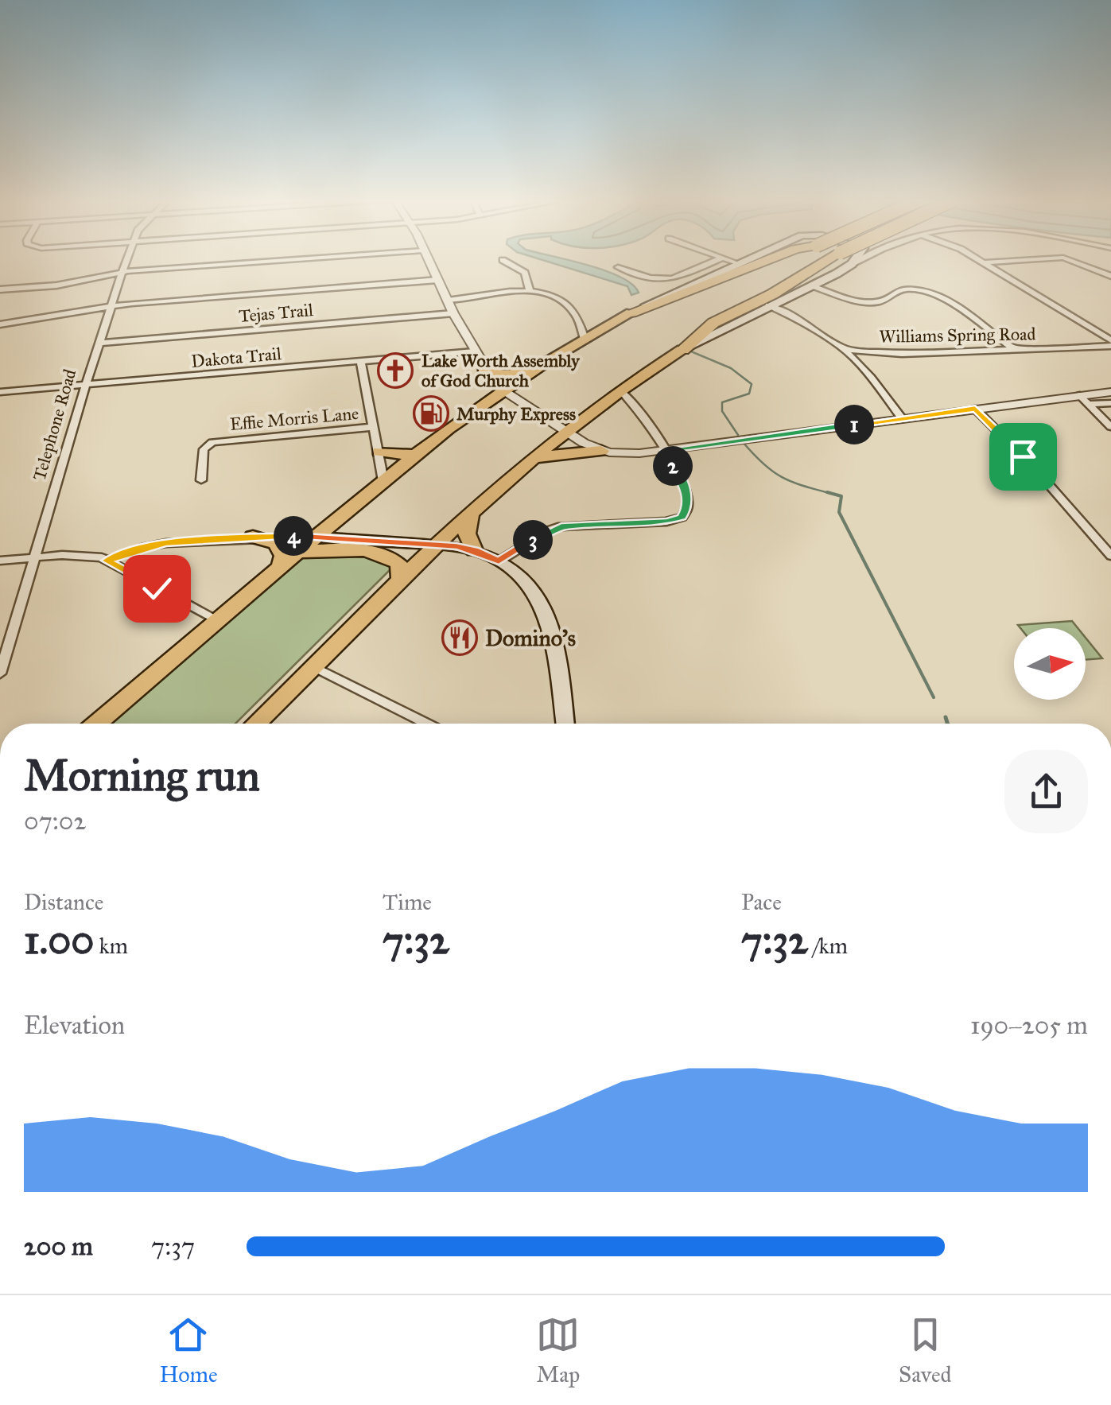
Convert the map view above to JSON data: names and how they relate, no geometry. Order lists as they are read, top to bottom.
{
  "streets": {
    "street": [
      "Tejas Trail",
      "Williams Spring Road",
      "Dakota Trail",
      "Effie Morris Lane",
      "Telephone Road"
    ]
  },
  "crossings": [
    ["Tejas Trail", "Telephone Road"],
    ["Dakota Trail", "Effie Morris Lane"],
    ["Dakota Trail", "Telephone Road"]
  ],
  "places": {
    "church": ["Lake Worth Assembly of God Church"],
    "fuel station": ["Murphy Express"],
    "restaurant": ["Domino's"]
  },
  "north": "right",
  "page": {
    "pins": [
      "1",
      "2",
      "4",
      "3"
    ],
    "heading": ["Morning run", "07:02"],
    "stats": [
      ["Distance", "1.00 km"],
      ["Time", "7:32"],
      ["Pace", "7:32 /km"]
    ],
    "chart": ["Elevation", "190–205 m"],
    "list": [
      {
        "name": "200 m",
        "note": "7:37"
      }
    ],
    "tabs": ["Home", "Map", "Saved"]
  }
}
